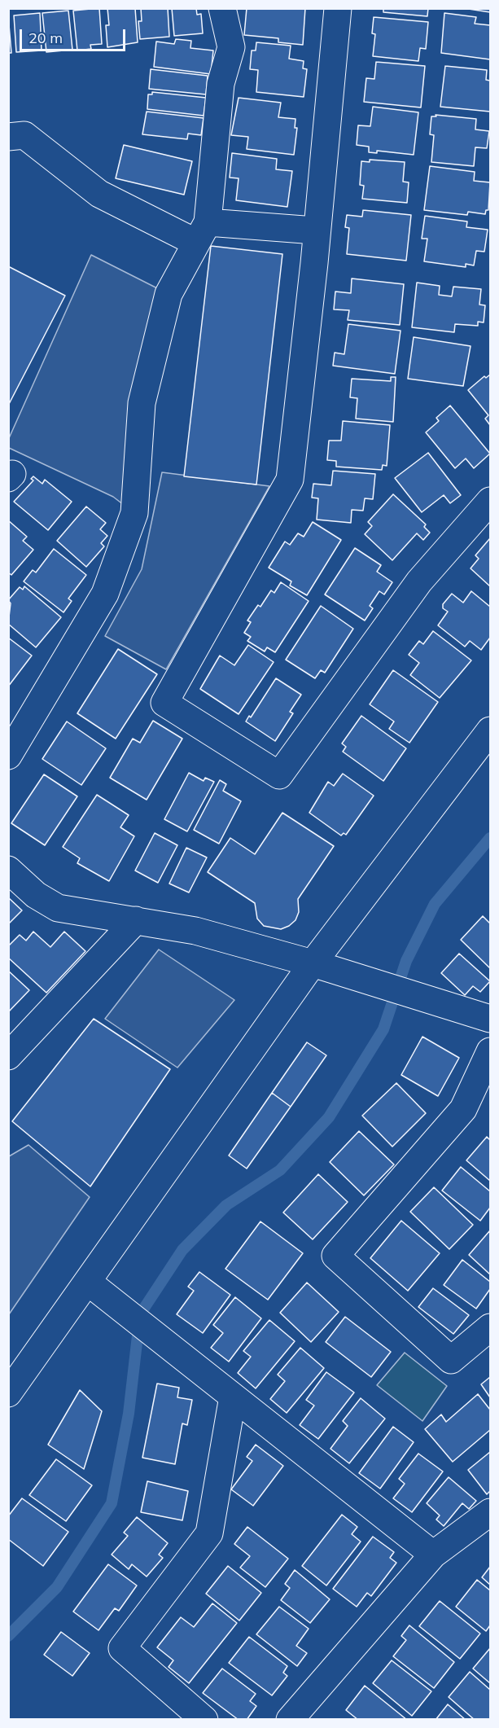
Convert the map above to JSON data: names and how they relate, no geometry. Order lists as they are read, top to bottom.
{
  "scale_bar": "20 m"
}
